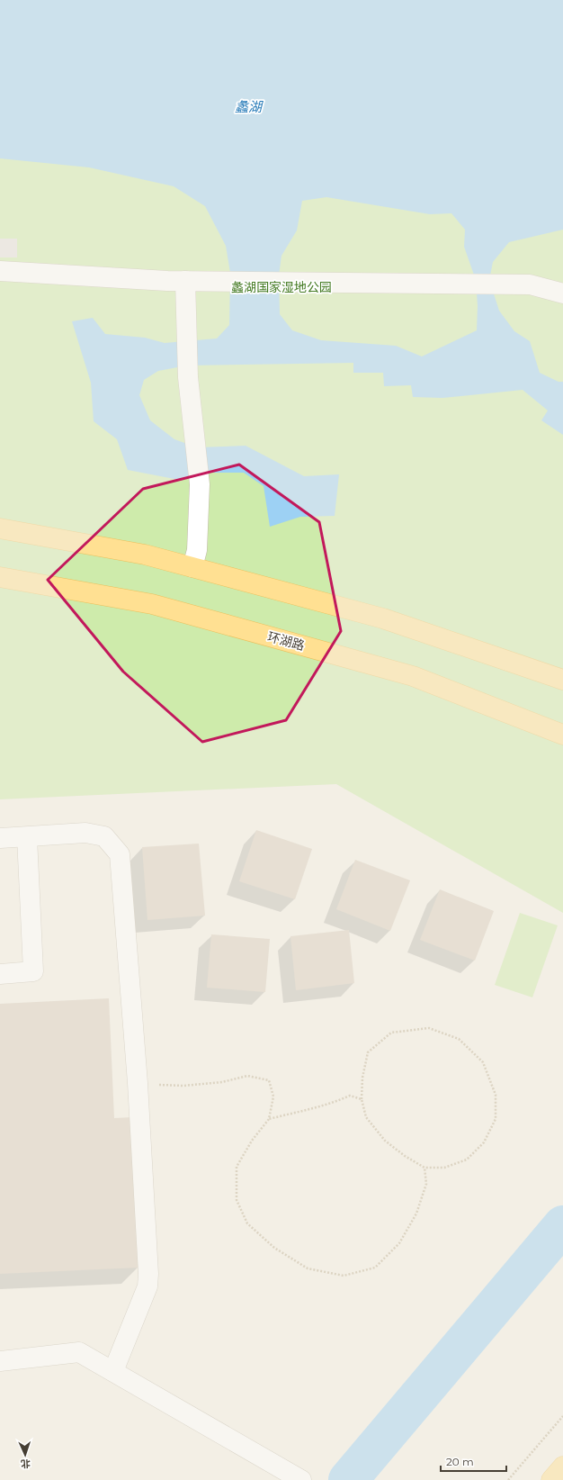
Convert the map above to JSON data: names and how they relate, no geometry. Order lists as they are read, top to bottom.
{
  "streets": {
    "main road": ["环湖路"]
  },
  "water": ["蠡湖"],
  "parks": ["蠡湖国家湿地公园"],
  "scale_bar": "20 m",
  "north": "bottom"
}
